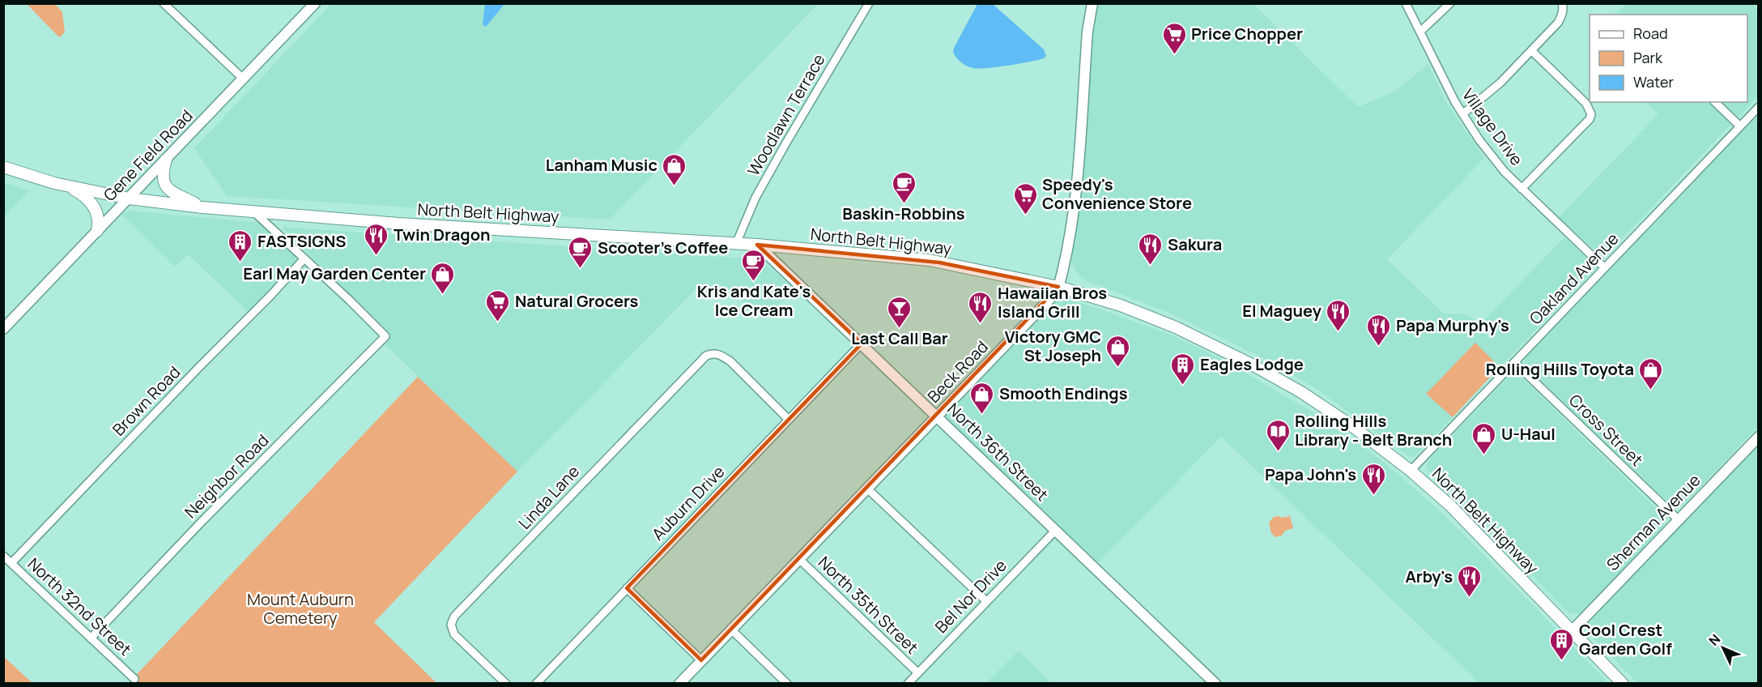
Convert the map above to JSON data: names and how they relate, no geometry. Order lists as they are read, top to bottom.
{
  "streets": {
    "main road": ["North Belt Highway"],
    "street": [
      "Woodlawn Terrace",
      "Village Drive",
      "Gene Field Road",
      "Oakland Avenue",
      "Beck Road",
      "Brown Road",
      "Cross Street",
      "North 36th Street",
      "Neighbor Road",
      "Linda Lane",
      "Auburn Drive",
      "Sherman Avenue",
      "Bel Nor Drive",
      "North 35th Street",
      "North 32nd Street"
    ]
  },
  "crossings": [
    ["Woodlawn Terrace", "North Belt Highway"],
    ["Village Drive", "Oakland Avenue"],
    ["Gene Field Road", "North Belt Highway"],
    ["North Belt Highway", "Oakland Avenue"],
    ["North Belt Highway", "Beck Road"],
    ["North Belt Highway", "North 36th Street"],
    ["North Belt Highway", "Sherman Avenue"],
    ["Oakland Avenue", "Cross Street"],
    ["Beck Road", "North 36th Street"],
    ["Beck Road", "North 35th Street"],
    ["Brown Road", "Neighbor Road"],
    ["Brown Road", "North 32nd Street"],
    ["Cross Street", "Sherman Avenue"],
    ["North 36th Street", "Auburn Drive"],
    ["North 36th Street", "Bel Nor Drive"],
    ["Neighbor Road", "North 32nd Street"],
    ["Linda Lane", "Auburn Drive"],
    ["Bel Nor Drive", "North 35th Street"]
  ],
  "parks": ["Mount Auburn Cemetery"],
  "places": {
    "supermarket": ["Price Chopper", "Speedy's Convenience Store", "Natural Grocers"],
    "shop": [
      "Lanham Music",
      "Earl May Garden Center",
      "Victory GMC St Joseph",
      "Rolling Hills Toyota",
      "Smooth Endings",
      "U-Haul"
    ],
    "cafe": ["Baskin-Robbins", "Scooter's Coffee", "Kris and Kate's Ice Cream"],
    "restaurant": [
      "Twin Dragon",
      "Sakura",
      "Hawaiian Bros Island Grill",
      "El Maguey",
      "Papa Murphy's",
      "Papa John's",
      "Arby's"
    ],
    "building": ["FASTSIGNS", "Eagles Lodge", "Cool Crest Garden Golf"],
    "bar": ["Last Call Bar"],
    "library": ["Rolling Hills Library - Belt Branch"]
  },
  "legend": ["Road", "Park", "Water"],
  "north": "top left"
}
